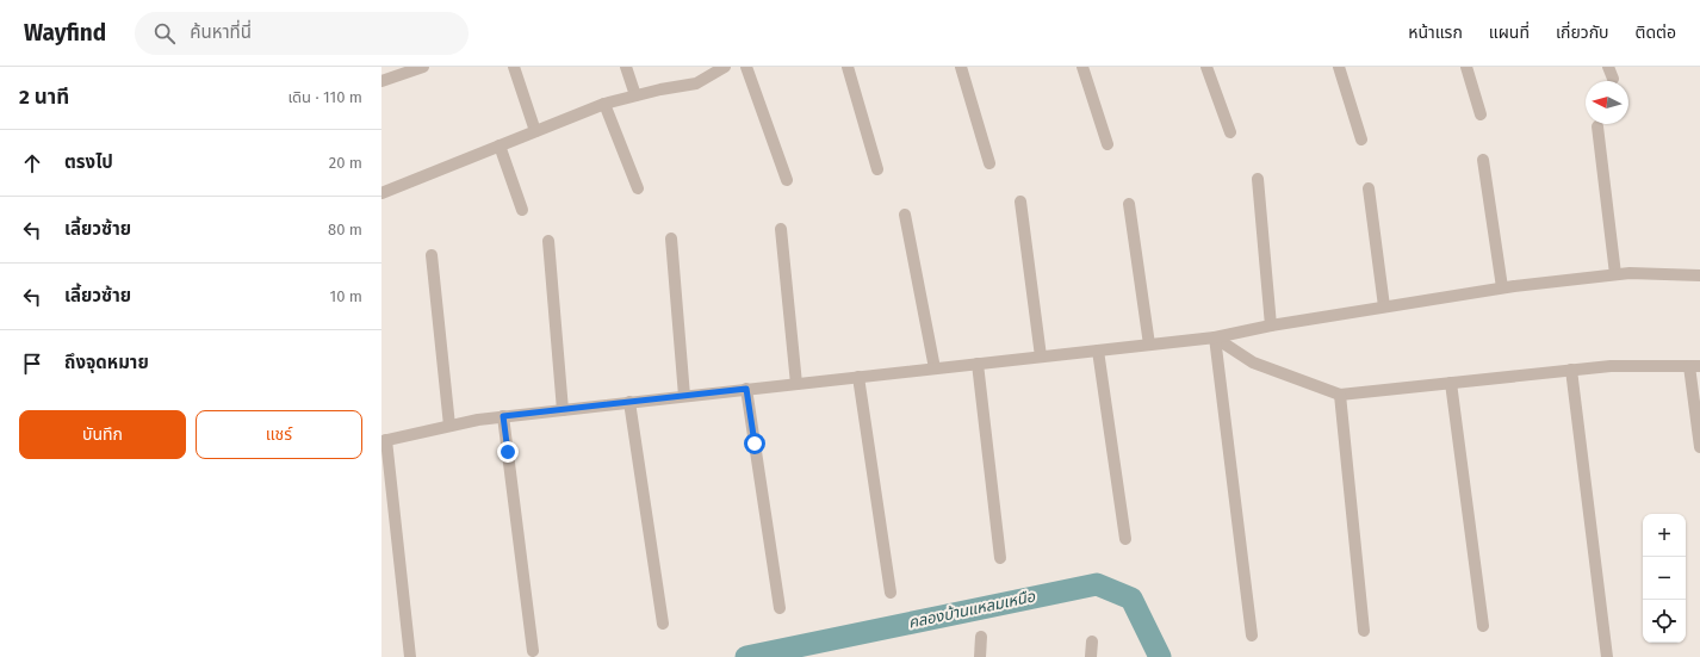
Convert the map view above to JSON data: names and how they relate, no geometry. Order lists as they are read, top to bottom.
{
  "water": ["คลองบ้านแหลมเหนือ"],
  "north": "left",
  "page": {
    "header": "Wayfind",
    "search": "ค้นหาที่นี่",
    "nav": [
      "หน้าแรก",
      "แผนที่",
      "เกี่ยวกับ",
      "ติดต่อ"
    ],
    "heading": ["2 นาที", "เดิน · 110 m"],
    "list": [
      ["ตรงไป", "20 m"],
      ["เลี้ยวซ้าย", "80 m"],
      ["เลี้ยวซ้าย", "10 m"],
      "ถึงจุดหมาย"
    ],
    "buttons": ["บันทึก", "แชร์"],
    "map_buttons": ["+", "−"]
  }
}
